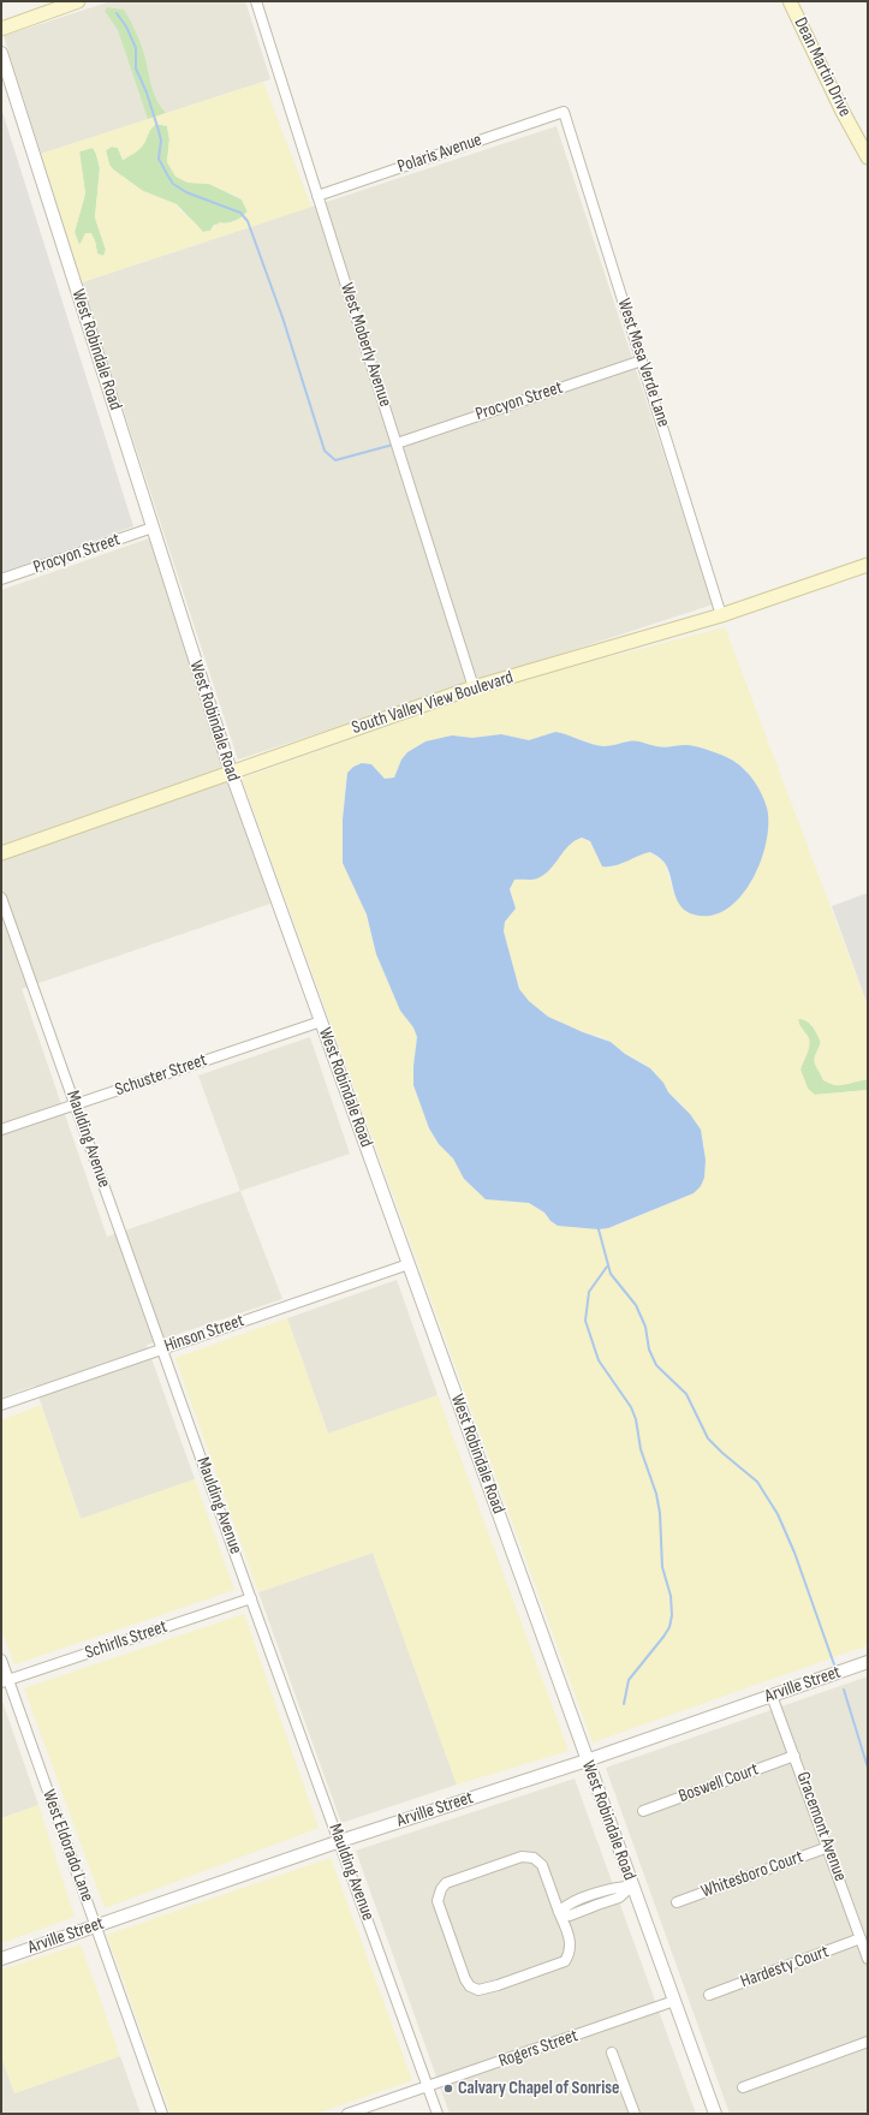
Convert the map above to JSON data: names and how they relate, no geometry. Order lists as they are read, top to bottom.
{
  "streets": {
    "main road": ["Dean Martin Drive", "South Valley View Boulevard"],
    "street": [
      "Polaris Avenue",
      "West Moberly Avenue",
      "West Robindale Road",
      "West Mesa Verde Lane",
      "Procyon Street",
      "Schuster Street",
      "Maulding Avenue",
      "Hinson Street",
      "Schirlls Street",
      "Arville Street",
      "Boswell Court",
      "Gracemont Avenue",
      "West Eldorado Lane",
      "Whitesboro Court",
      "Hardesty Court",
      "Rogers Street"
    ]
  },
  "crossings": [
    ["Polaris Avenue", "West Moberly Avenue"],
    ["Polaris Avenue", "West Mesa Verde Lane"],
    ["West Moberly Avenue", "Procyon Street"],
    ["West Moberly Avenue", "South Valley View Boulevard"],
    ["West Robindale Road", "Procyon Street"],
    ["West Robindale Road", "South Valley View Boulevard"],
    ["West Robindale Road", "Schuster Street"],
    ["West Robindale Road", "Hinson Street"],
    ["West Robindale Road", "Arville Street"],
    ["West Robindale Road", "Rogers Street"],
    ["West Mesa Verde Lane", "Procyon Street"],
    ["West Mesa Verde Lane", "South Valley View Boulevard"],
    ["Schuster Street", "Maulding Avenue"],
    ["Maulding Avenue", "Hinson Street"],
    ["Maulding Avenue", "Schirlls Street"],
    ["Maulding Avenue", "Arville Street"],
    ["Maulding Avenue", "Rogers Street"],
    ["Schirlls Street", "West Eldorado Lane"],
    ["Arville Street", "Gracemont Avenue"],
    ["Arville Street", "West Eldorado Lane"],
    ["Boswell Court", "Gracemont Avenue"],
    ["Gracemont Avenue", "Whitesboro Court"],
    ["Gracemont Avenue", "Hardesty Court"]
  ],
  "places": ["Calvary Chapel of Sonrise"]
}
